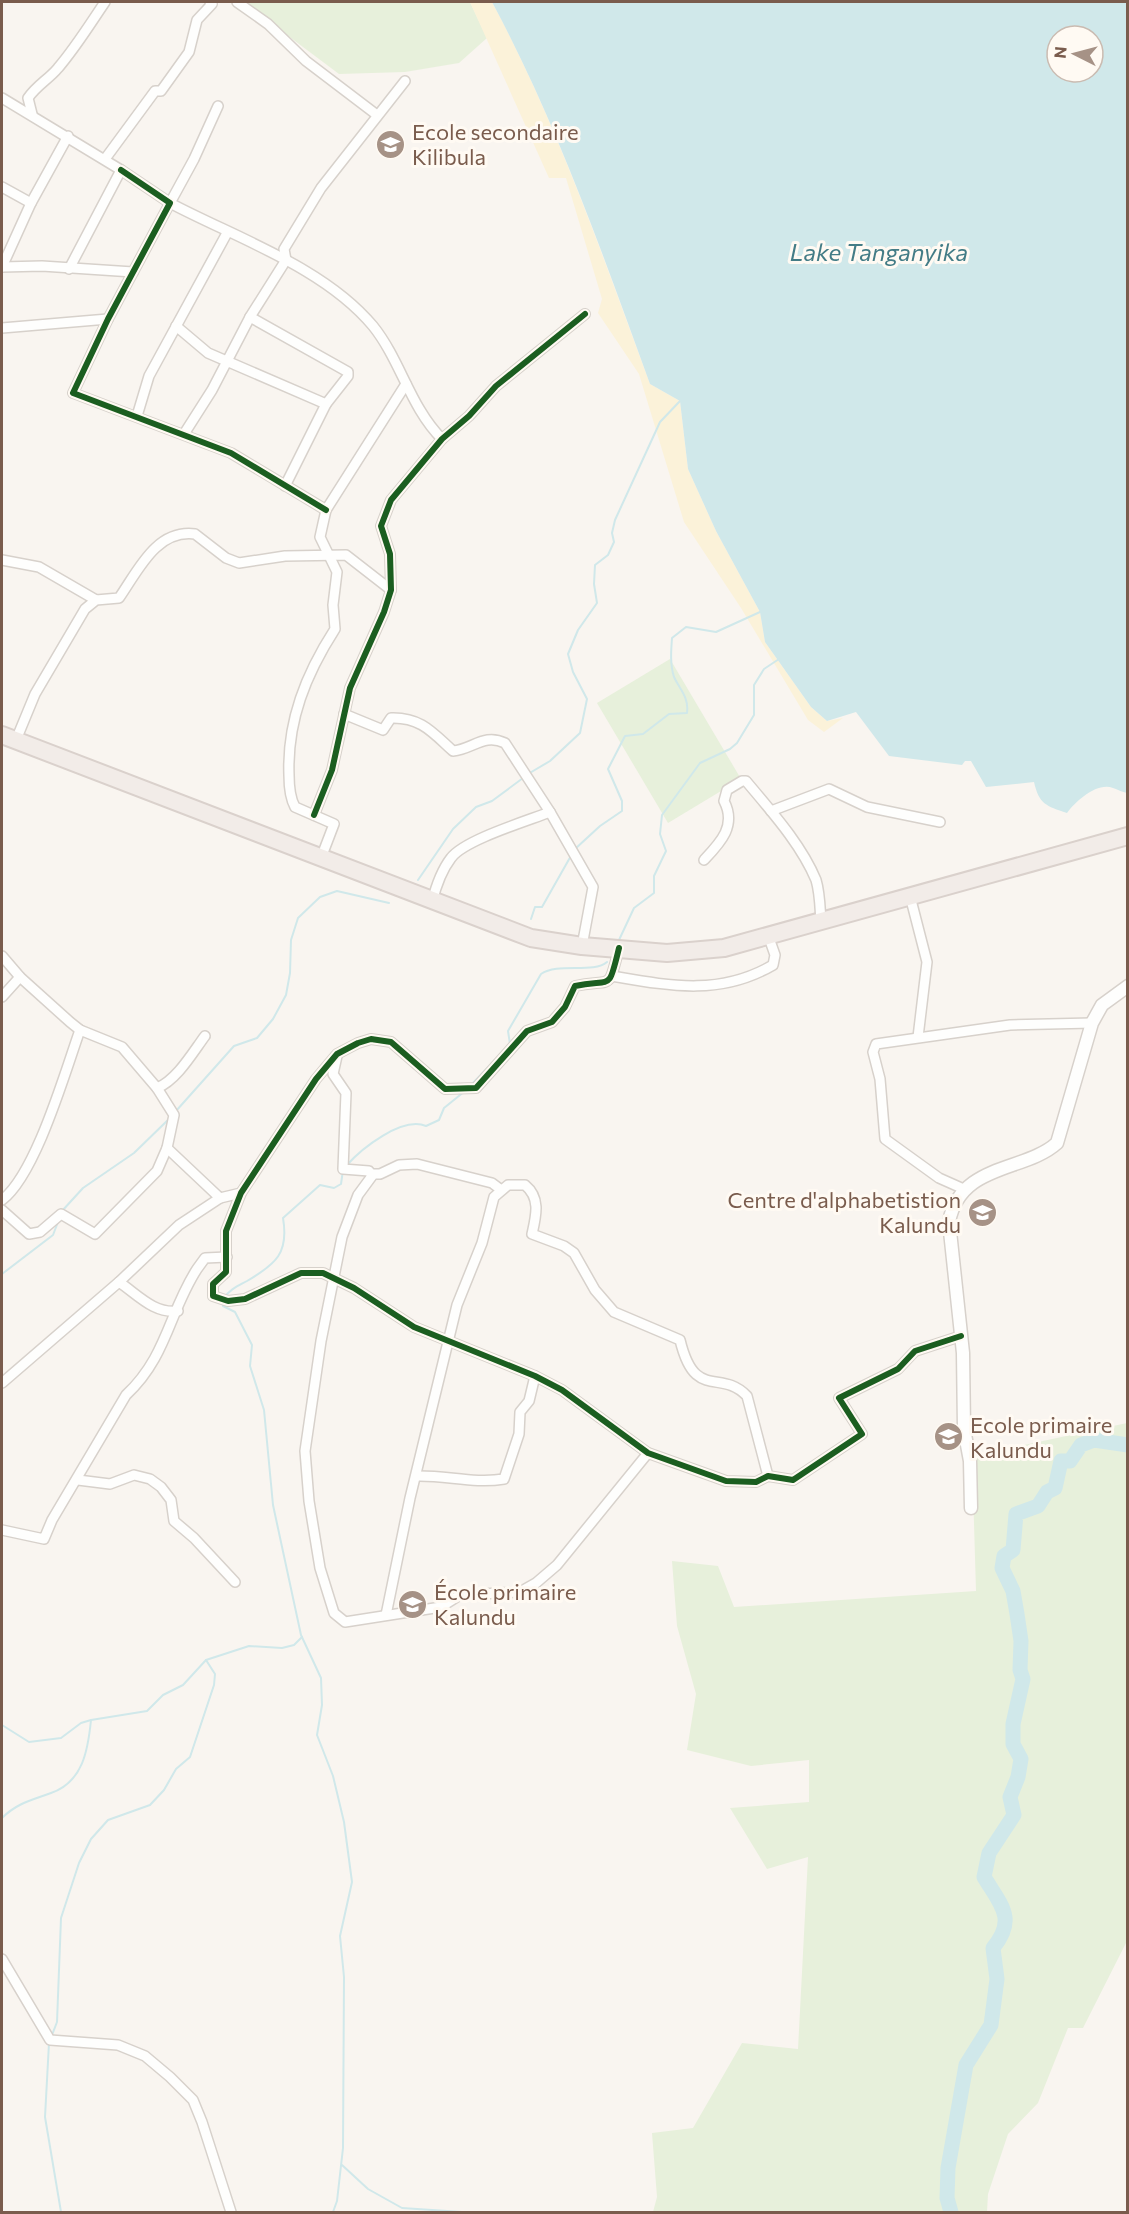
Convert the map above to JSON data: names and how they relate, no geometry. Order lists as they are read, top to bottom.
{
  "water": ["Lake Tanganyika"],
  "places": {
    "school or university": [
      "Ecole secondaire Kilibula",
      "Centre d'alphabetistion Kalundu",
      "Ecole primaire Kalundu",
      "École primaire Kalundu"
    ]
  },
  "north": "left"
}
